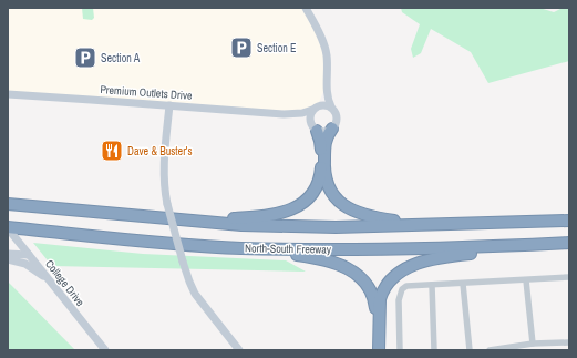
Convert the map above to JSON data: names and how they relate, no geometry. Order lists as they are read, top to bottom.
{
  "streets": {
    "highway": ["North-South Freeway"],
    "street": ["Premium Outlets Drive", "College Drive"]
  },
  "crossings": [
    ["North-South Freeway", "College Drive"]
  ],
  "places": {
    "parking": ["Section E", "Section A"],
    "restaurant": ["Dave & Buster's"]
  }
}
